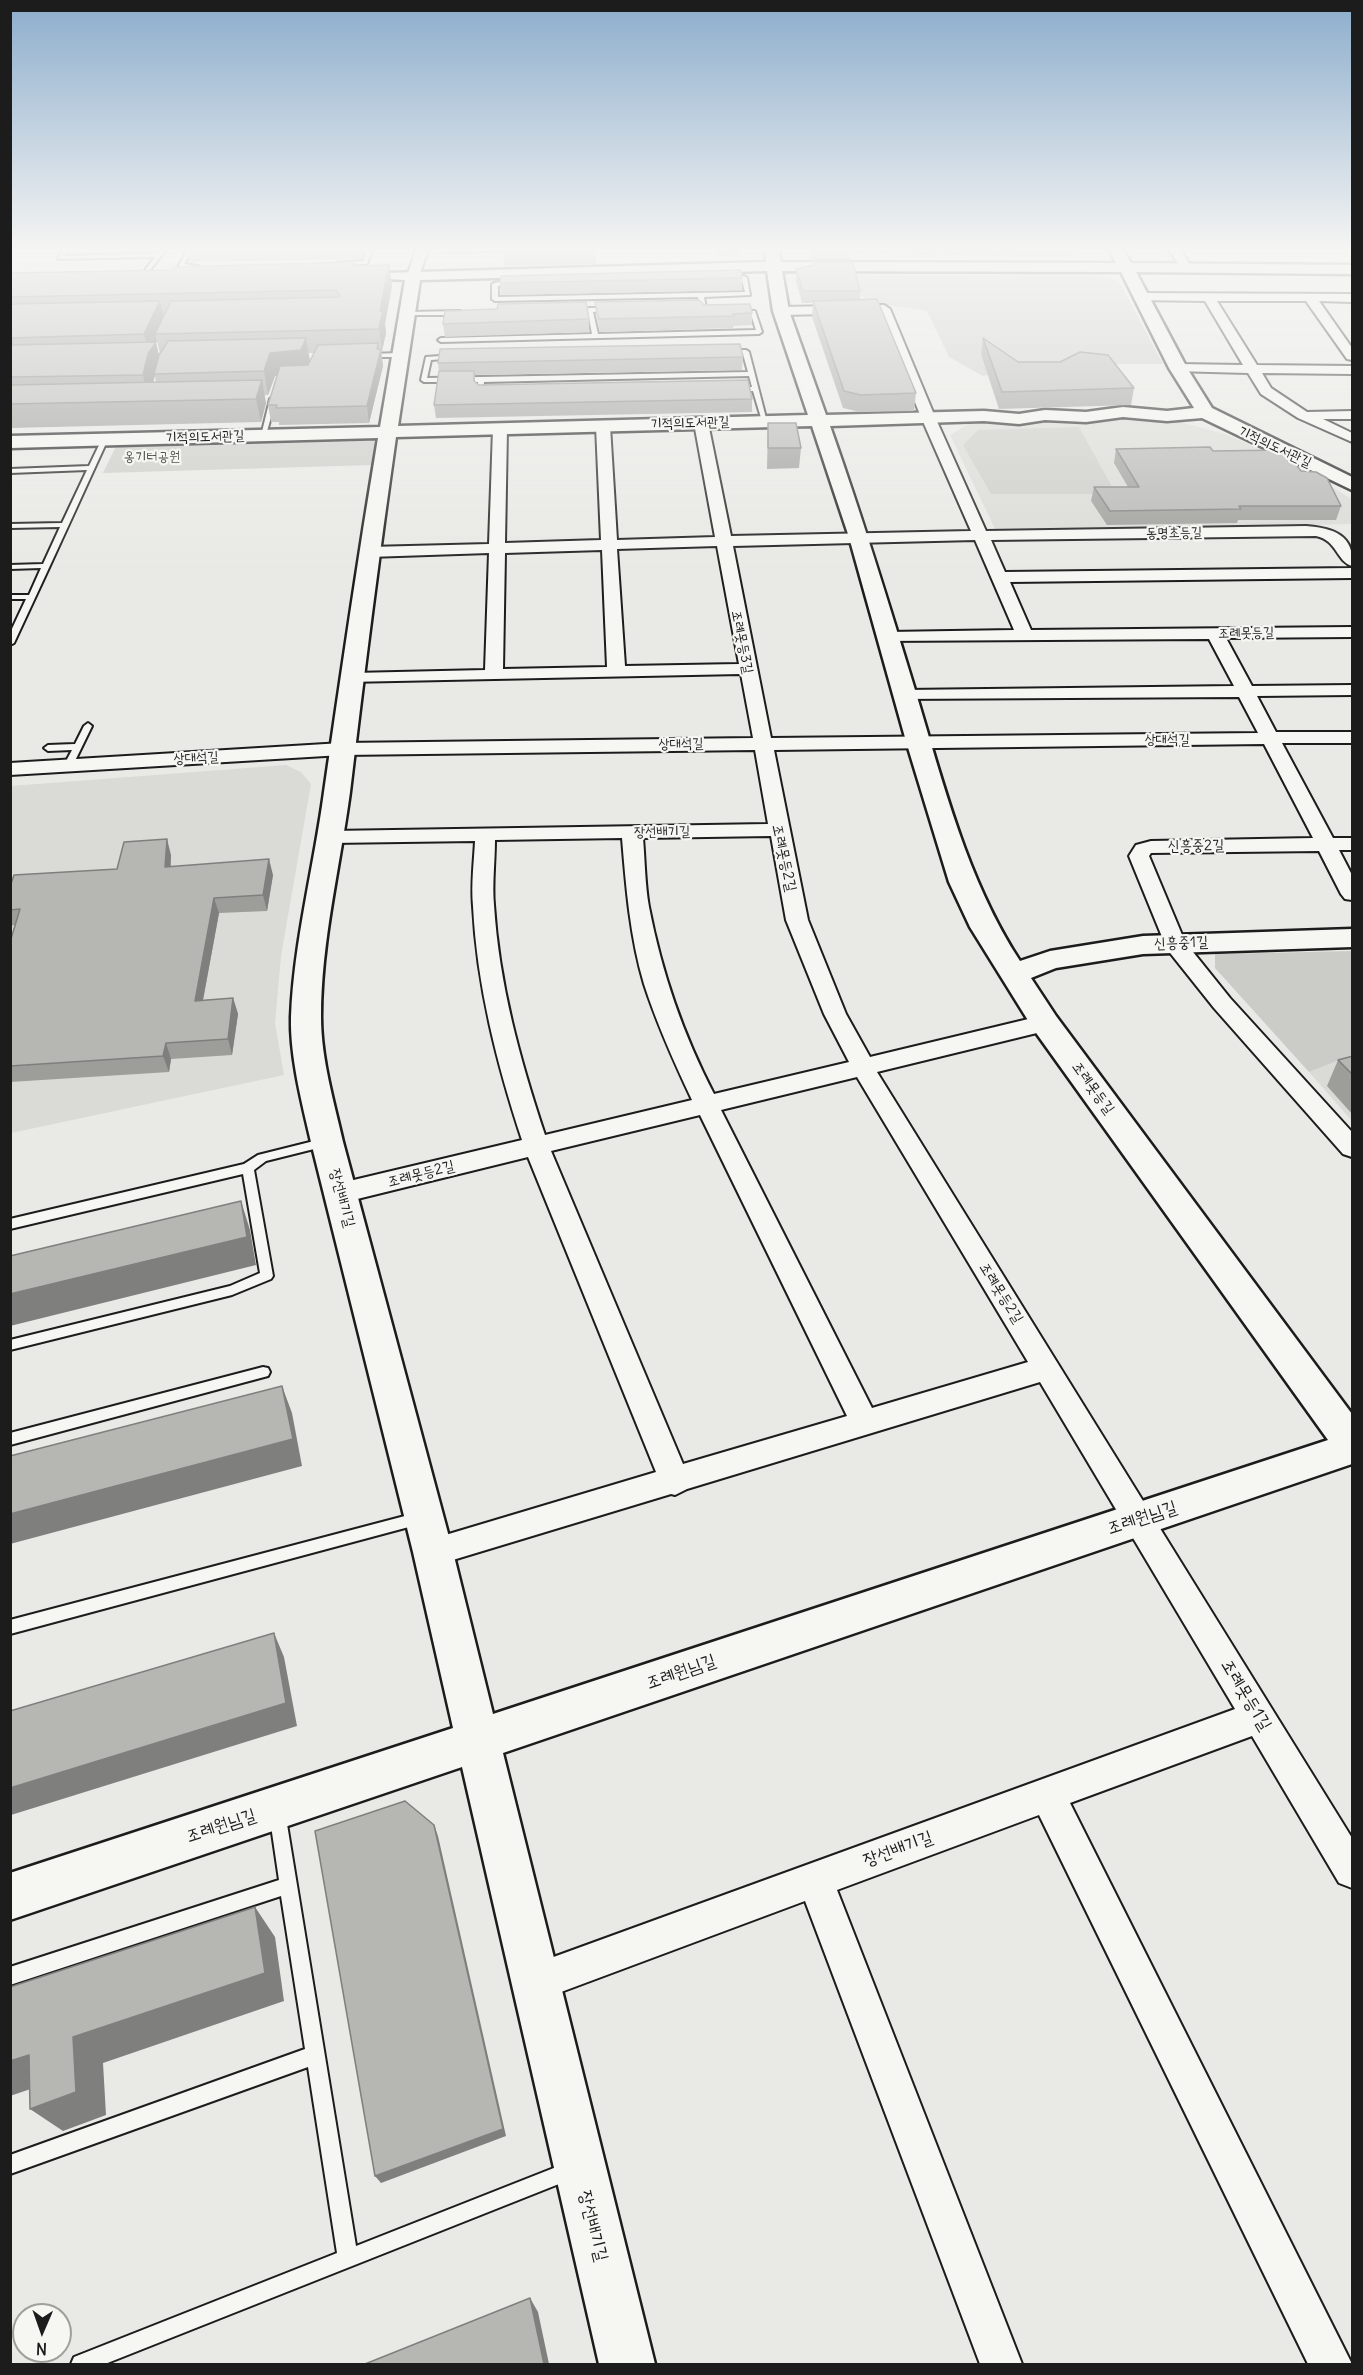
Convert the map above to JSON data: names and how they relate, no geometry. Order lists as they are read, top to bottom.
{
  "streets": {
    "street": [
      "기적의도서관길",
      "동명초등길",
      "조례못등길",
      "조례못등3길",
      "상대석길",
      "장선배기길",
      "신흥중2길",
      "조례못등2길",
      "신흥중1길",
      "조례원님길",
      "조례못등1길"
    ]
  },
  "crossings": [
    ["기적의도서관길", "조례못등길"],
    ["기적의도서관길", "조례못등3길"],
    ["기적의도서관길", "장선배기길"],
    ["동명초등길", "조례못등길"],
    ["조례못등길", "상대석길"],
    ["조례못등길", "조례못등2길"],
    ["조례못등길", "신흥중1길"],
    ["조례못등3길", "상대석길"],
    ["조례못등3길", "조례못등2길"],
    ["상대석길", "장선배기길"],
    ["상대석길", "조례못등2길"],
    ["장선배기길", "조례못등2길"],
    ["장선배기길", "조례원님길"],
    ["장선배기길", "조례못등1길"],
    ["신흥중2길", "신흥중1길"],
    ["조례못등2길", "조례원님길"],
    ["조례못등2길", "조례못등1길"],
    ["조례원님길", "조례못등1길"]
  ],
  "parks": ["옹기터공원"],
  "north": "bottom"
}
